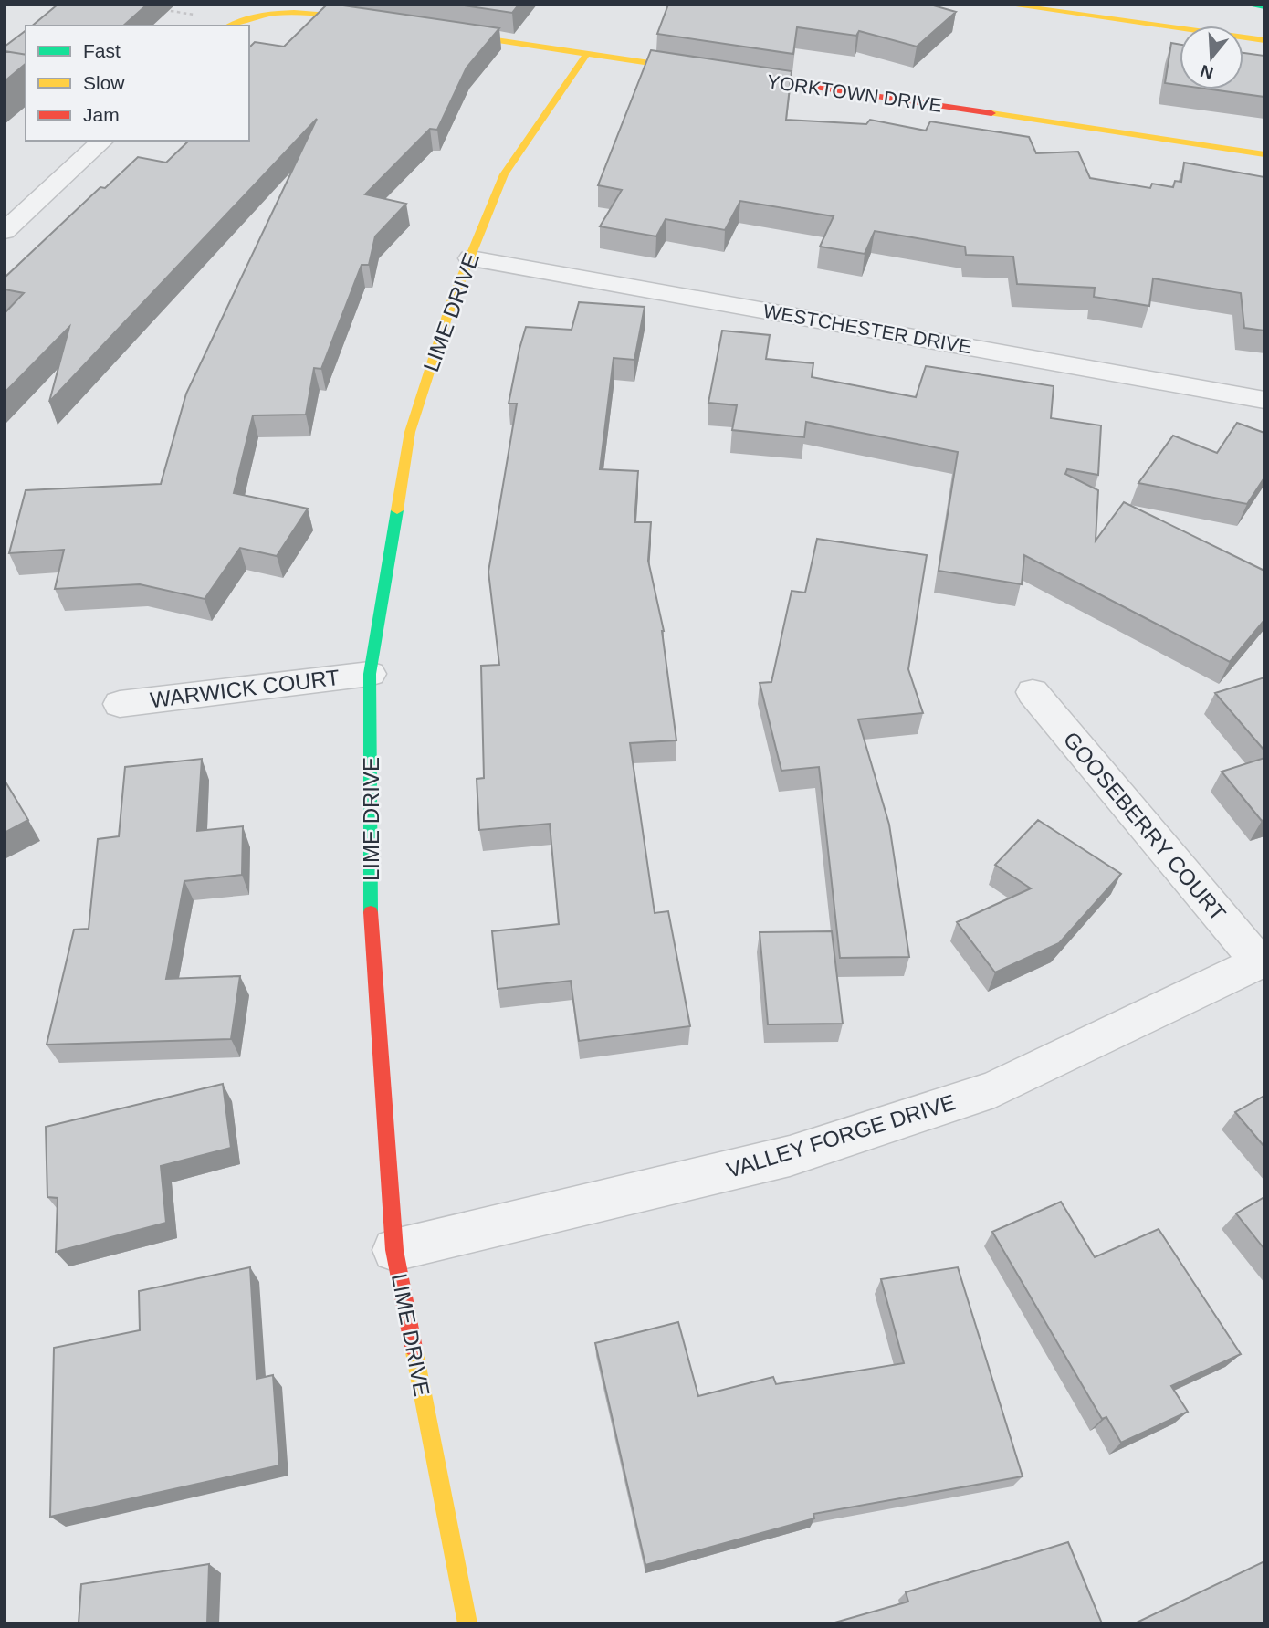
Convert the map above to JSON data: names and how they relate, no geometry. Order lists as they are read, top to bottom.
{
  "streets": {
    "street": [
      "YORKTOWN DRIVE",
      "LIME DRIVE",
      "WESTCHESTER DRIVE",
      "WARWICK COURT",
      "GOOSEBERRY COURT",
      "VALLEY FORGE DRIVE"
    ]
  },
  "crossings": [
    ["YORKTOWN DRIVE", "LIME DRIVE"],
    ["LIME DRIVE", "WESTCHESTER DRIVE"],
    ["LIME DRIVE", "WARWICK COURT"],
    ["LIME DRIVE", "VALLEY FORGE DRIVE"],
    ["GOOSEBERRY COURT", "VALLEY FORGE DRIVE"]
  ],
  "legend": ["Fast", "Slow", "Jam"],
  "north": "bottom"
}
